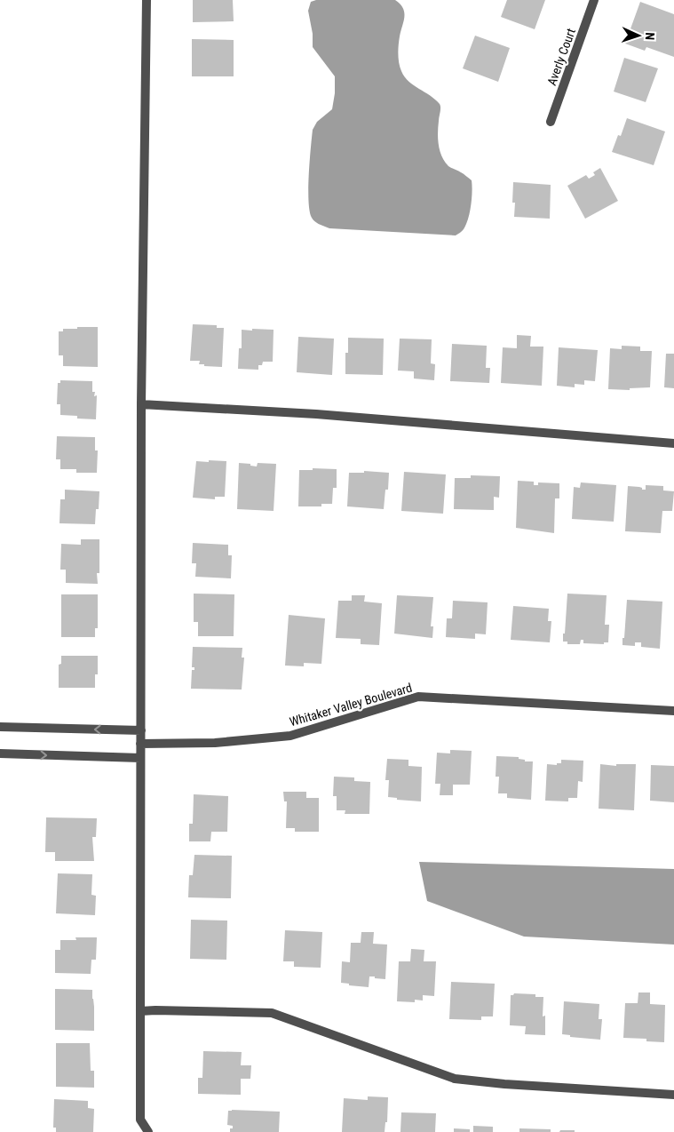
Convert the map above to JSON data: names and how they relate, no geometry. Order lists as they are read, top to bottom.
{
  "streets": {
    "street": ["Averly Court", "Whitaker Valley Boulevard"]
  },
  "north": "right"
}
